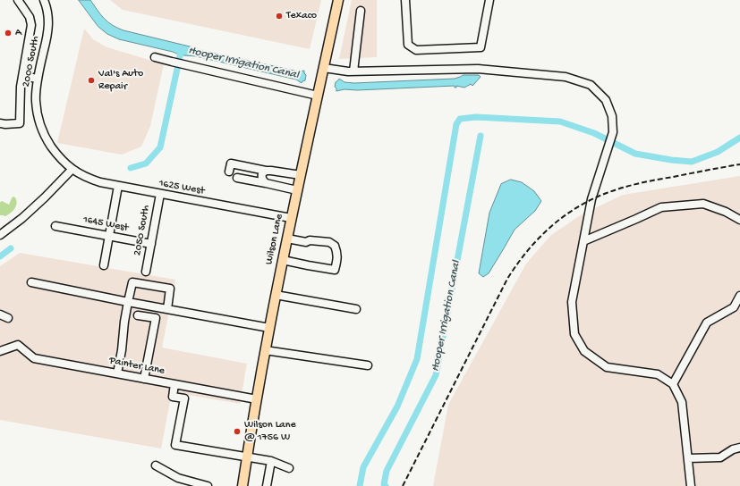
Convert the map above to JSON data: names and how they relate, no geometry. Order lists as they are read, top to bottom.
{
  "streets": {
    "main road": ["Wilson Lane"],
    "street": [
      "2000 South",
      "1625 West",
      "1645 West",
      "2050 South",
      "Painter Lane"
    ]
  },
  "crossings": [
    ["2000 South", "1625 West"],
    ["1625 West", "2050 South"],
    ["1625 West", "Wilson Lane"],
    ["1645 West", "2050 South"],
    ["Wilson Lane", "Painter Lane"]
  ],
  "water": ["Hooper Irrigation Canal"],
  "places": [
    "Texaco",
    "A",
    "Val's Auto Repair",
    "Wilson Lane @ 1756 W"
  ]
}
